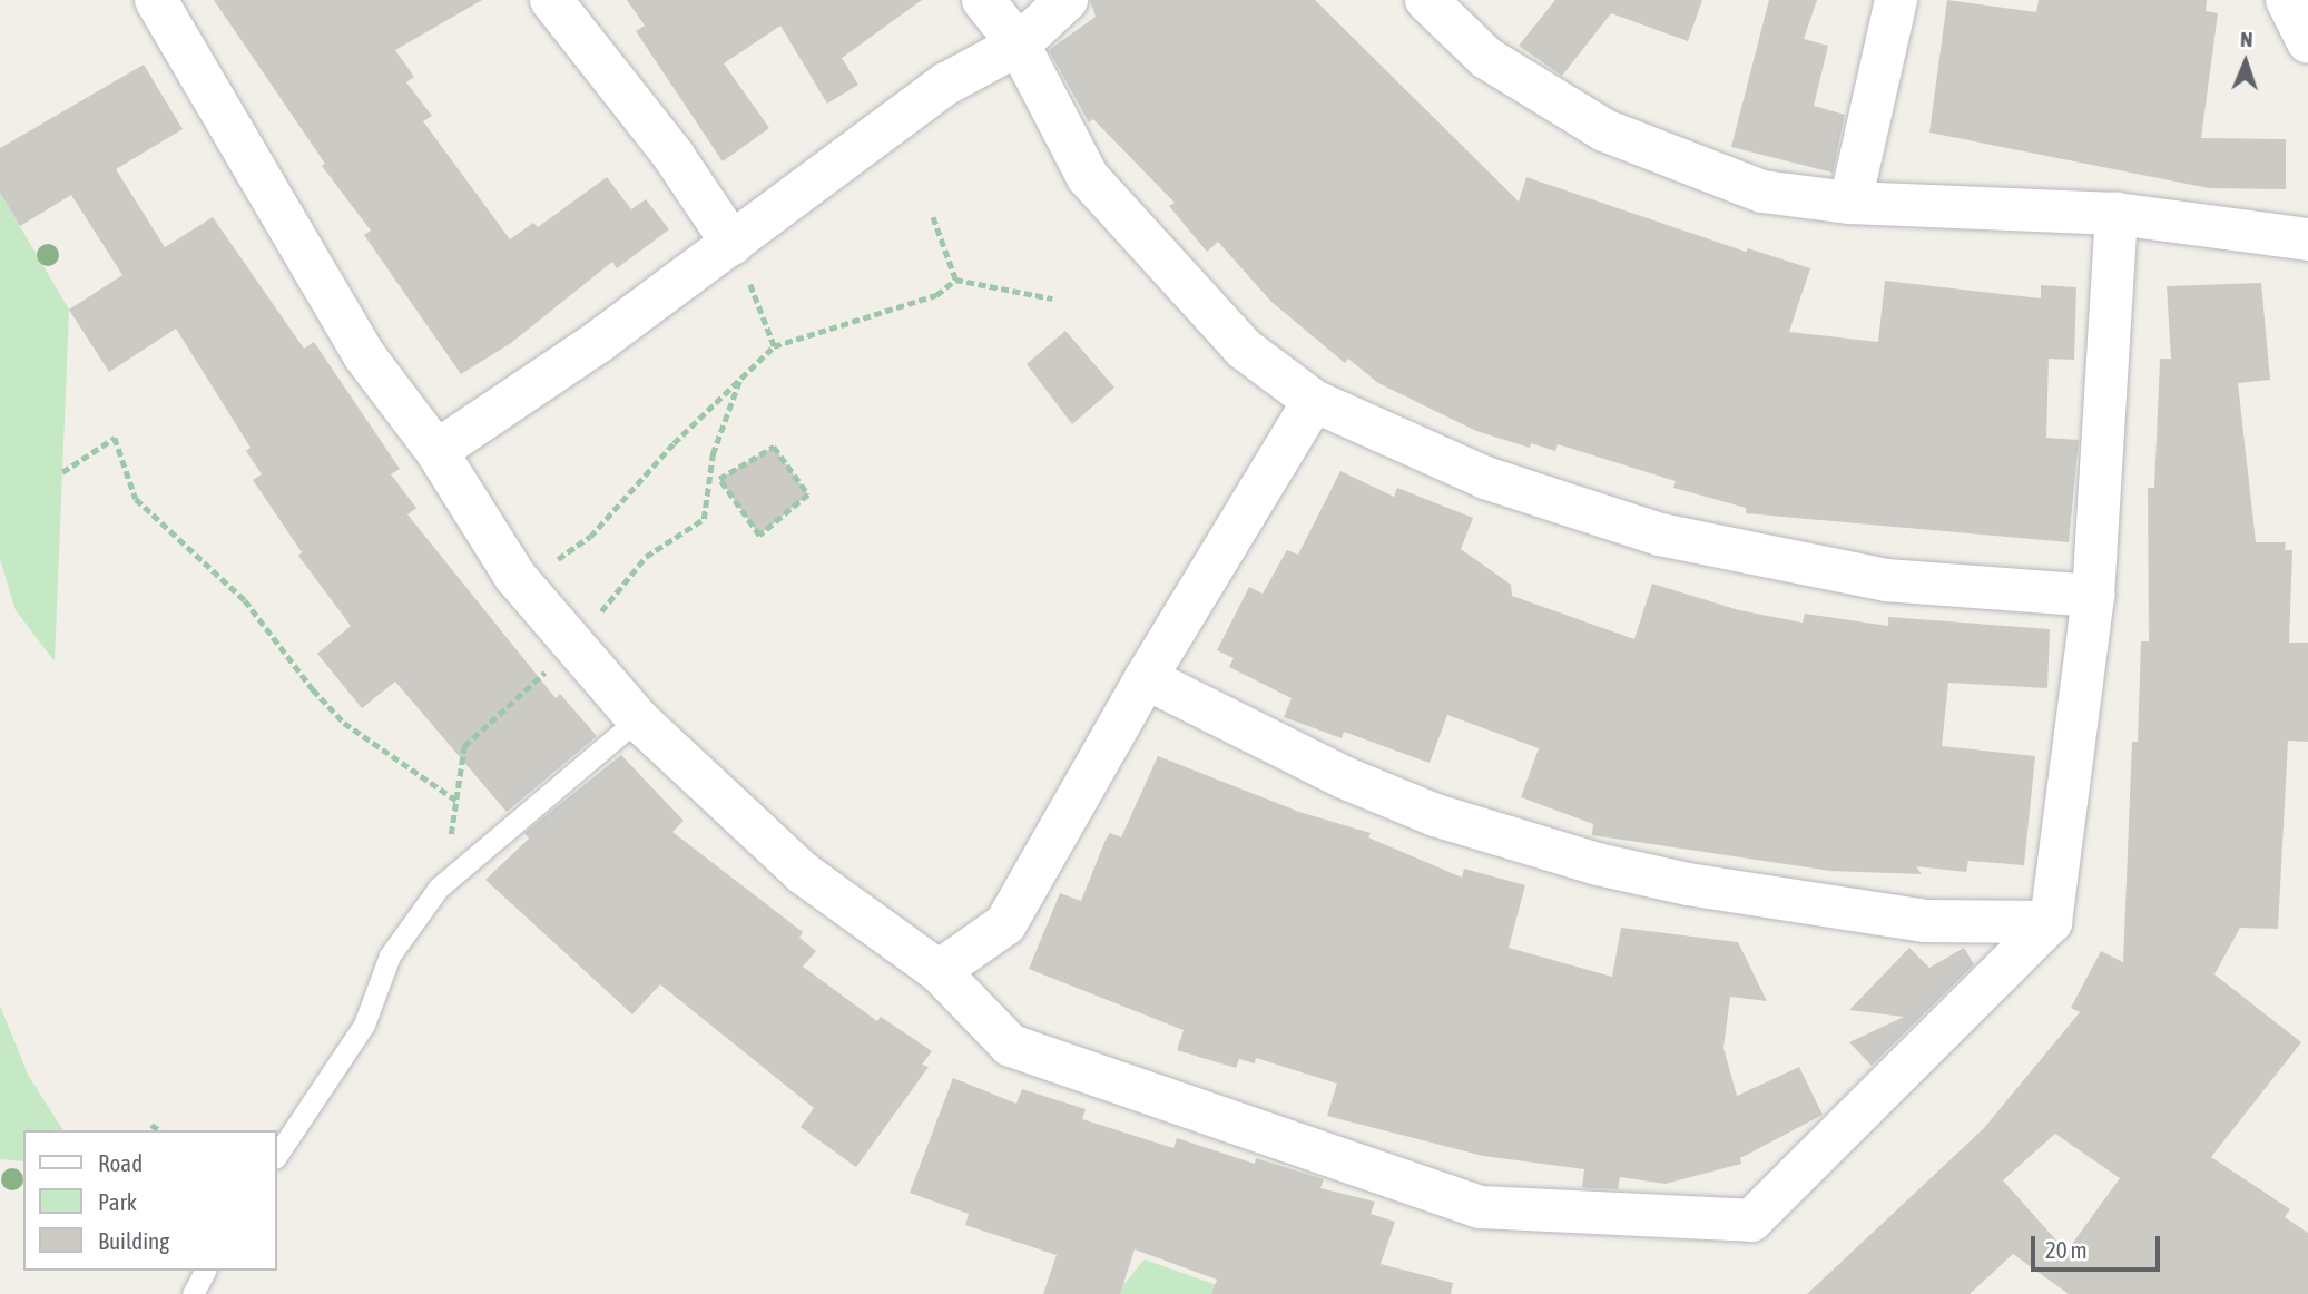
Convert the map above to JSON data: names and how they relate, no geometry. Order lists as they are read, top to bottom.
{
  "legend": ["Road", "Park", "Building"],
  "scale_bar": "20 m",
  "north": "top"
}
